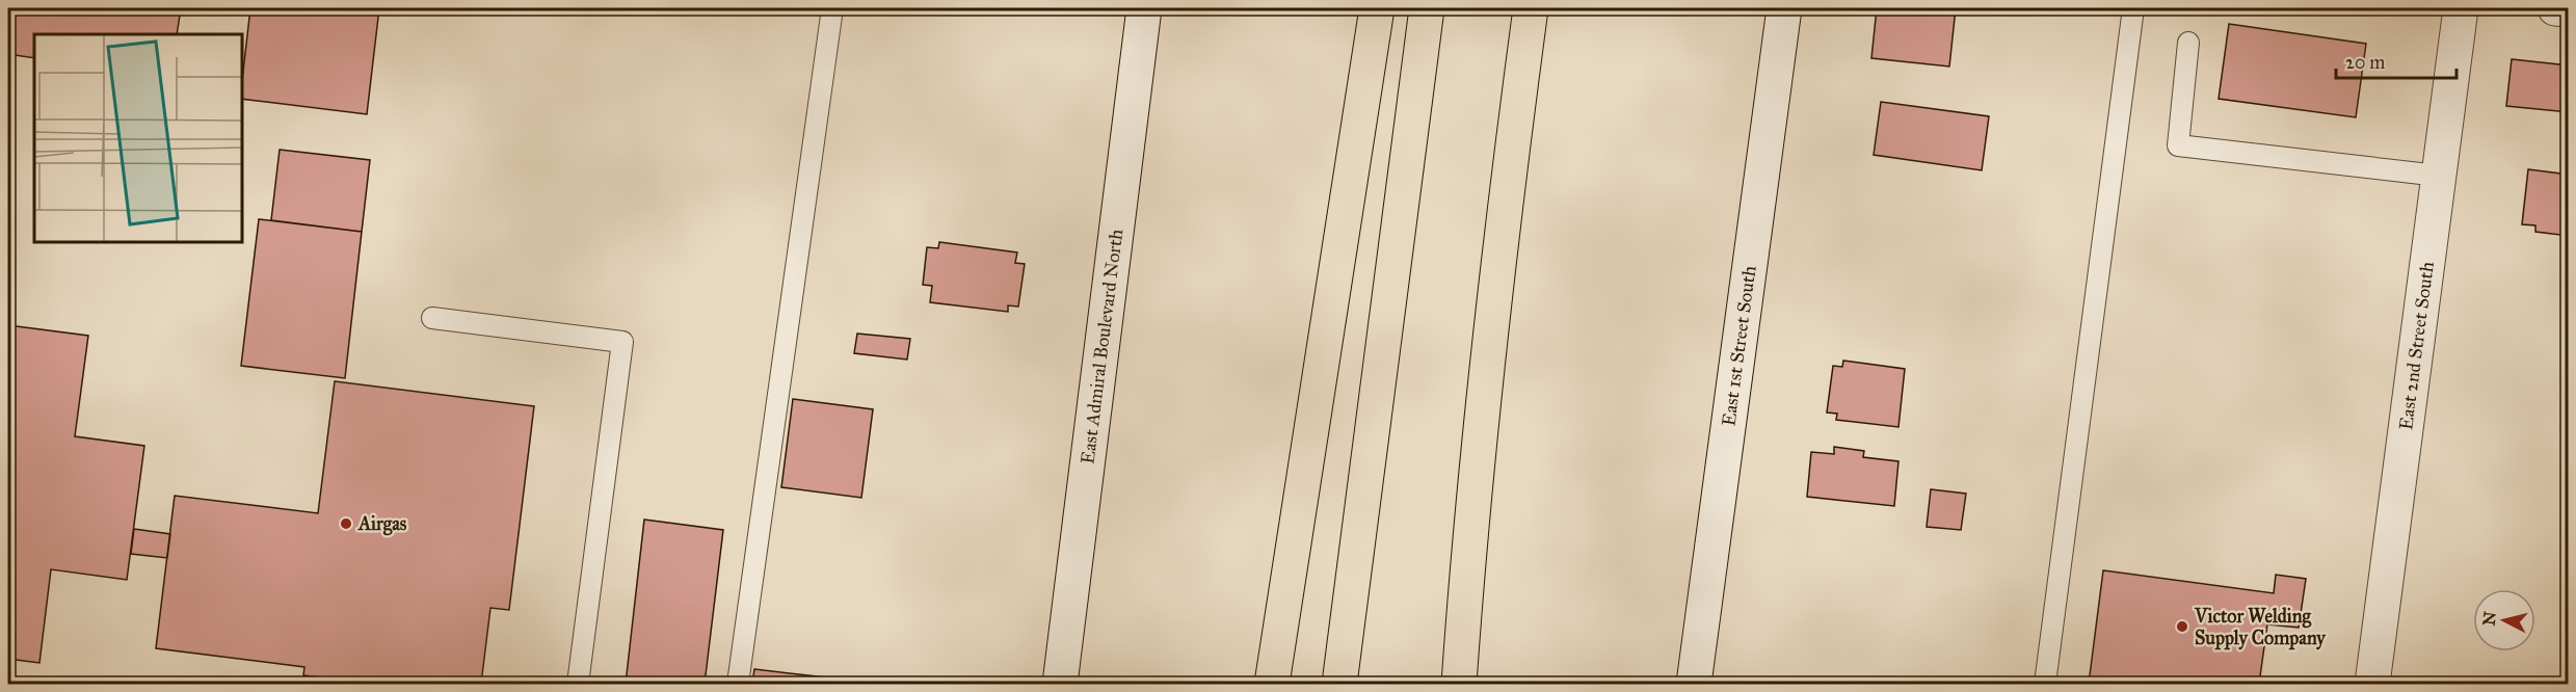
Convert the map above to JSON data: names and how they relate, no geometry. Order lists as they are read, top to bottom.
{
  "streets": {
    "main road": ["East Admiral Boulevard North", "East 1st Street South", "East 2nd Street South"]
  },
  "places": ["Airgas", "Victor Welding Supply Company"],
  "scale_bar": "20 m",
  "north": "left"
}
